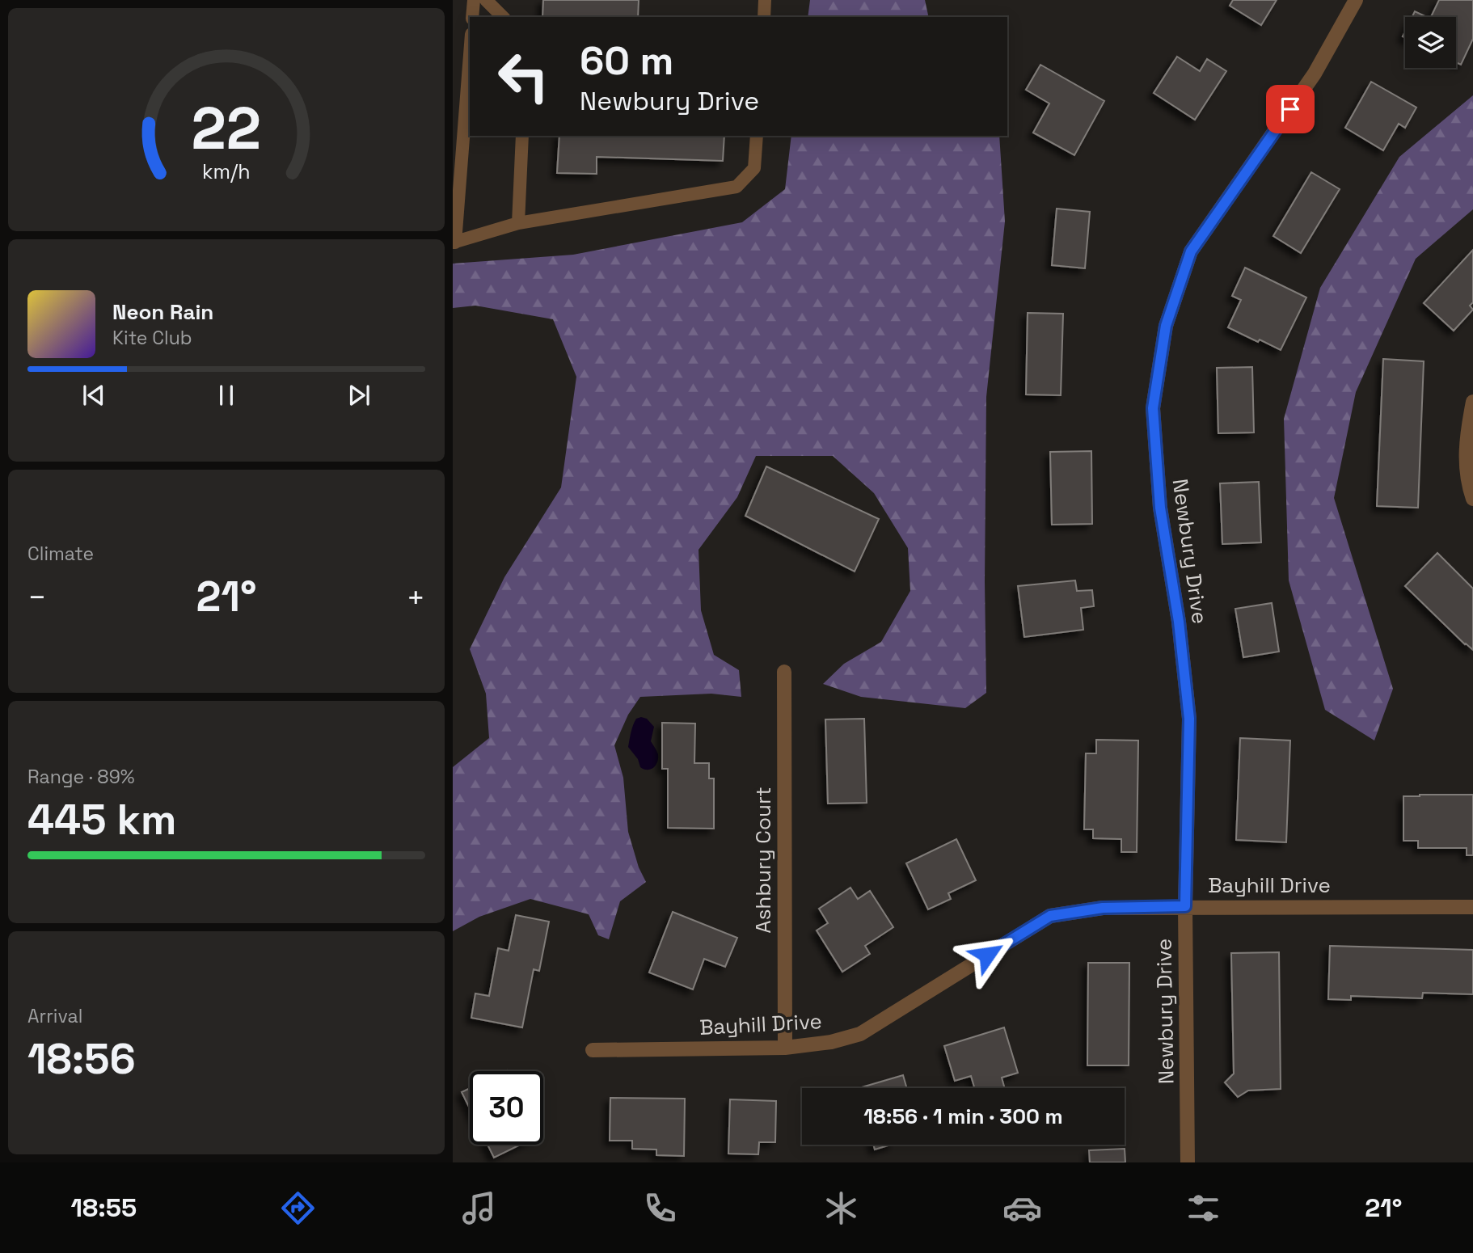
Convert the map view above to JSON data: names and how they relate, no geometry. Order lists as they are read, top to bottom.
{
  "streets": {
    "street": ["Newbury Drive", "Ashbury Court", "Bayhill Drive"]
  },
  "crossings": [
    ["Newbury Drive", "Bayhill Drive"],
    ["Ashbury Court", "Bayhill Drive"]
  ],
  "page": {
    "turn": ["60 m", "Newbury Drive"],
    "song": ["Neon Rain", "Kite Club"],
    "tile": [
      "Climate",
      ["Range · 89%", "445 km"],
      ["Arrival", "18:56"]
    ],
    "heat": ["−", "21°", "+"],
    "limit": "30",
    "trip": "18:56 · 1 min · 300 m",
    "tabs": ["18:55", "21°"],
    "gauge": ["22", "km/h"]
  }
}
